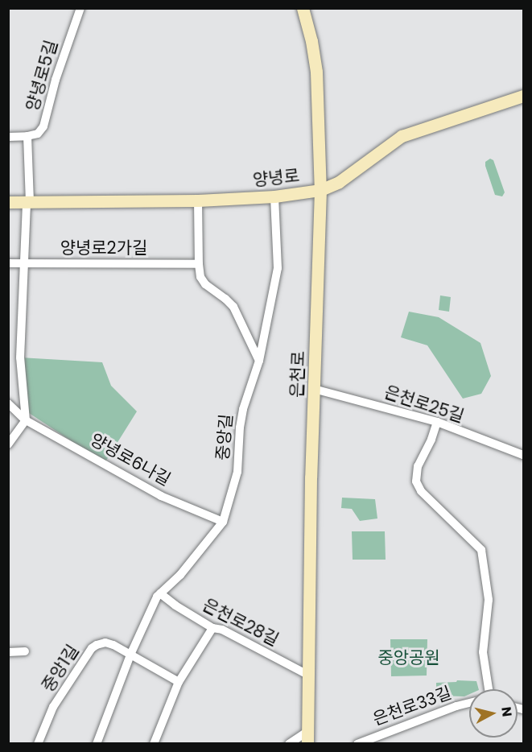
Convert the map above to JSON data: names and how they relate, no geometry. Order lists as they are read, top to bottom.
{
  "streets": {
    "main road": ["양녕로", "은천로"],
    "street": [
      "양녕로5길",
      "양녕로2가길",
      "은천로25길",
      "중앙길",
      "양녕로6나길",
      "은천로28길",
      "중앙1길",
      "은천로33길"
    ]
  },
  "crossings": [
    ["양녕로", "은천로"],
    ["양녕로", "중앙길"],
    ["은천로", "은천로25길"],
    ["은천로", "은천로28길"],
    ["중앙길", "양녕로6나길"],
    ["중앙길", "은천로28길"],
    ["중앙길", "중앙1길"]
  ],
  "parks": ["중앙공원"],
  "north": "right"
}
